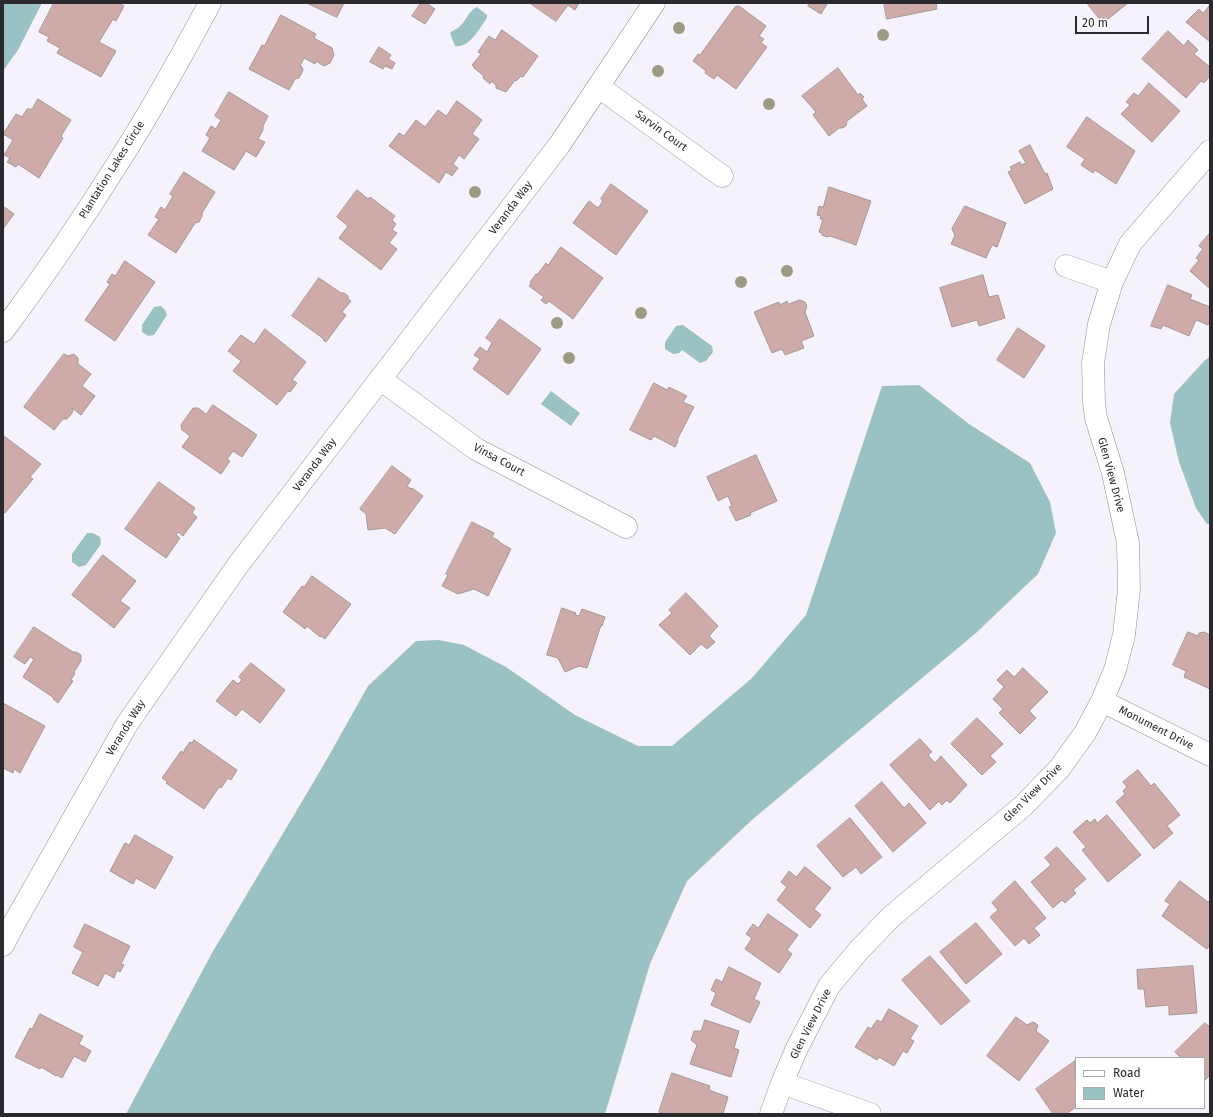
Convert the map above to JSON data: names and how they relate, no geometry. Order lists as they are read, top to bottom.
{
  "streets": {
    "street": [
      "Sarvin Court",
      "Plantation Lakes Circle",
      "Veranda Way",
      "Vinsa Court",
      "Glen View Drive",
      "Monument Drive"
    ]
  },
  "crossings": [
    ["Sarvin Court", "Veranda Way"],
    ["Veranda Way", "Vinsa Court"],
    ["Glen View Drive", "Monument Drive"]
  ],
  "legend": ["Road", "Water"],
  "scale_bar": "20 m"
}
